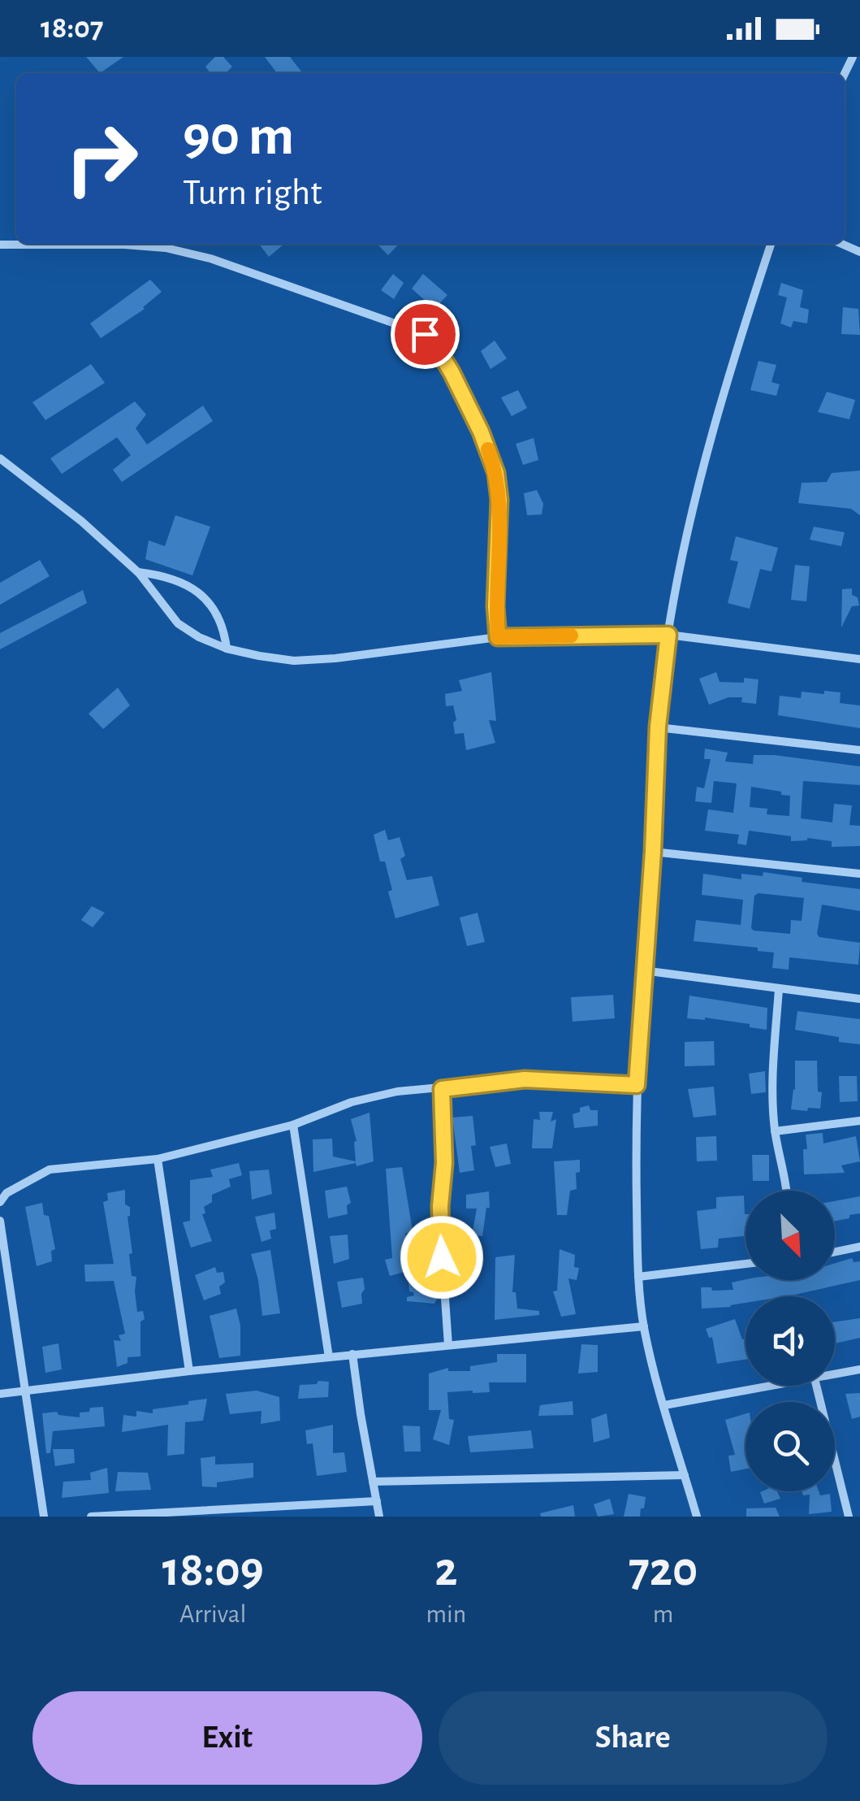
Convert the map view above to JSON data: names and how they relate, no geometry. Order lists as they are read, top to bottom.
{
  "north": "bottom right",
  "page": {
    "status": "18:07",
    "turn": ["90 m", "Turn right"],
    "eta": [
      "18:09",
      "Arrival",
      "2",
      "min",
      "720",
      "m"
    ],
    "buttons": ["Exit", "Share"]
  }
}
